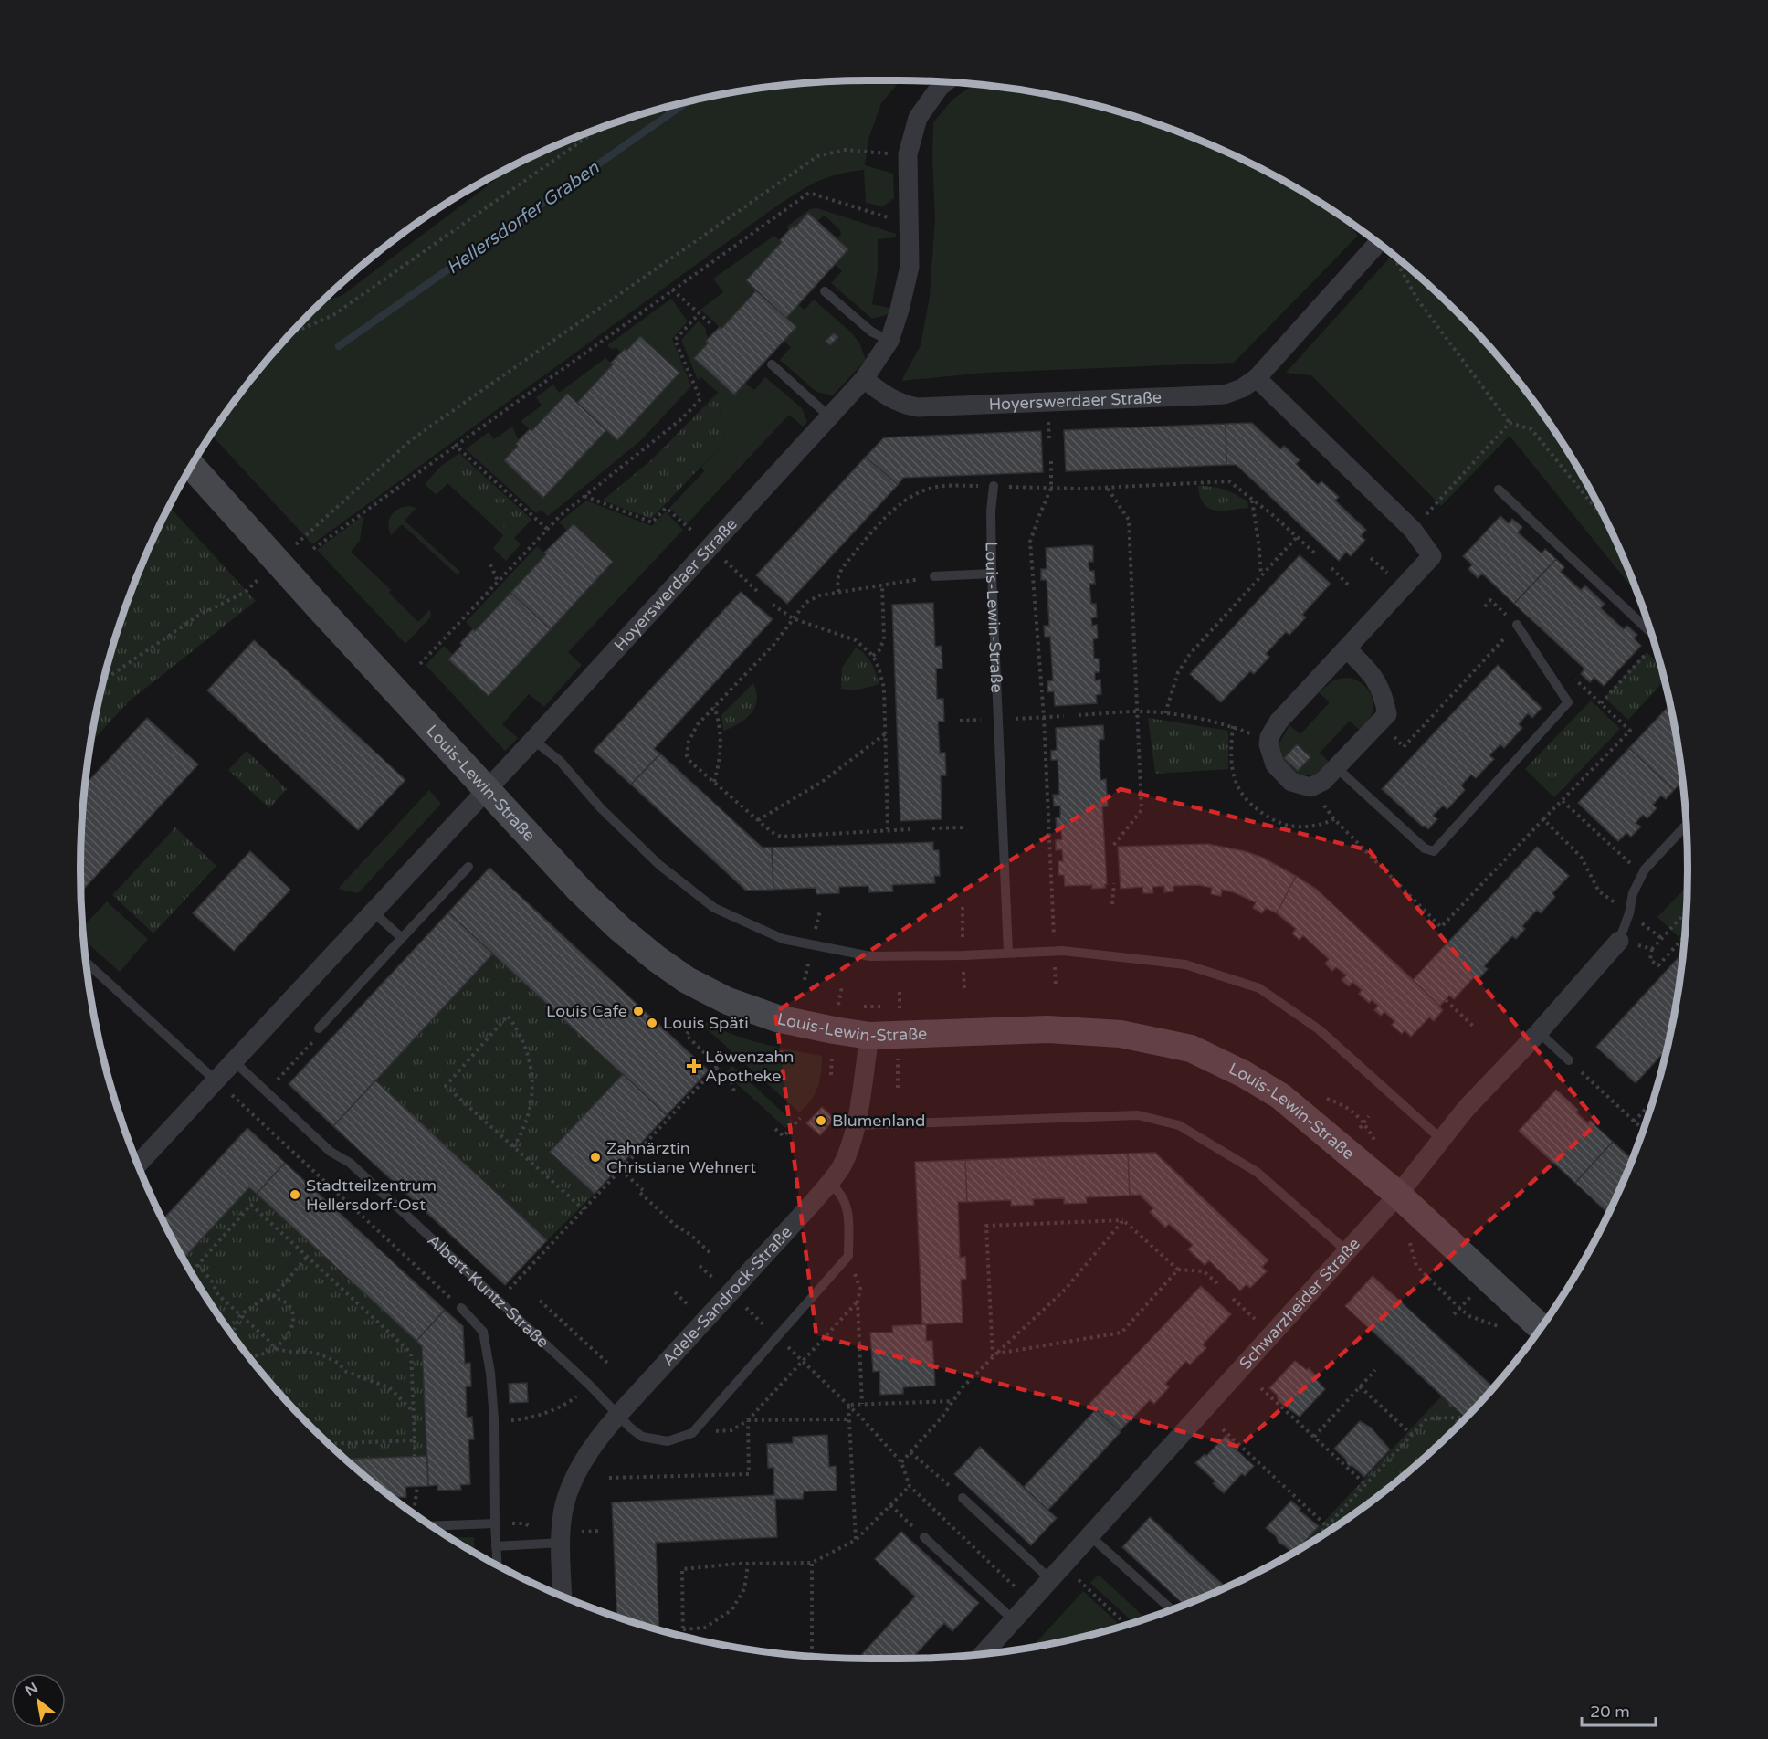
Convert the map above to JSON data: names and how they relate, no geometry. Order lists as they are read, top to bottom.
{
  "streets": {
    "street": [
      "Hoyerswerdaer Straße",
      "Louis-Lewin-Straße",
      "Adele-Sandrock-Straße",
      "Schwarzheider Straße"
    ],
    "lane": ["Albert-Kuntz-Straße"]
  },
  "crossings": [
    ["Hoyerswerdaer Straße", "Louis-Lewin-Straße"],
    ["Louis-Lewin-Straße", "Adele-Sandrock-Straße"],
    ["Louis-Lewin-Straße", "Schwarzheider Straße"],
    ["Albert-Kuntz-Straße", "Adele-Sandrock-Straße"]
  ],
  "water": ["Hellersdorfer Graben"],
  "places": {
    "other": [
      "Louis Cafe",
      "Louis Späti",
      "Blumenland",
      "Zahnärztin Christiane Wehnert",
      "Stadtteilzentrum Hellersdorf-Ost"
    ],
    "health": ["Löwenzahn Apotheke"]
  },
  "scale_bar": "20 m",
  "north": "top left"
}
